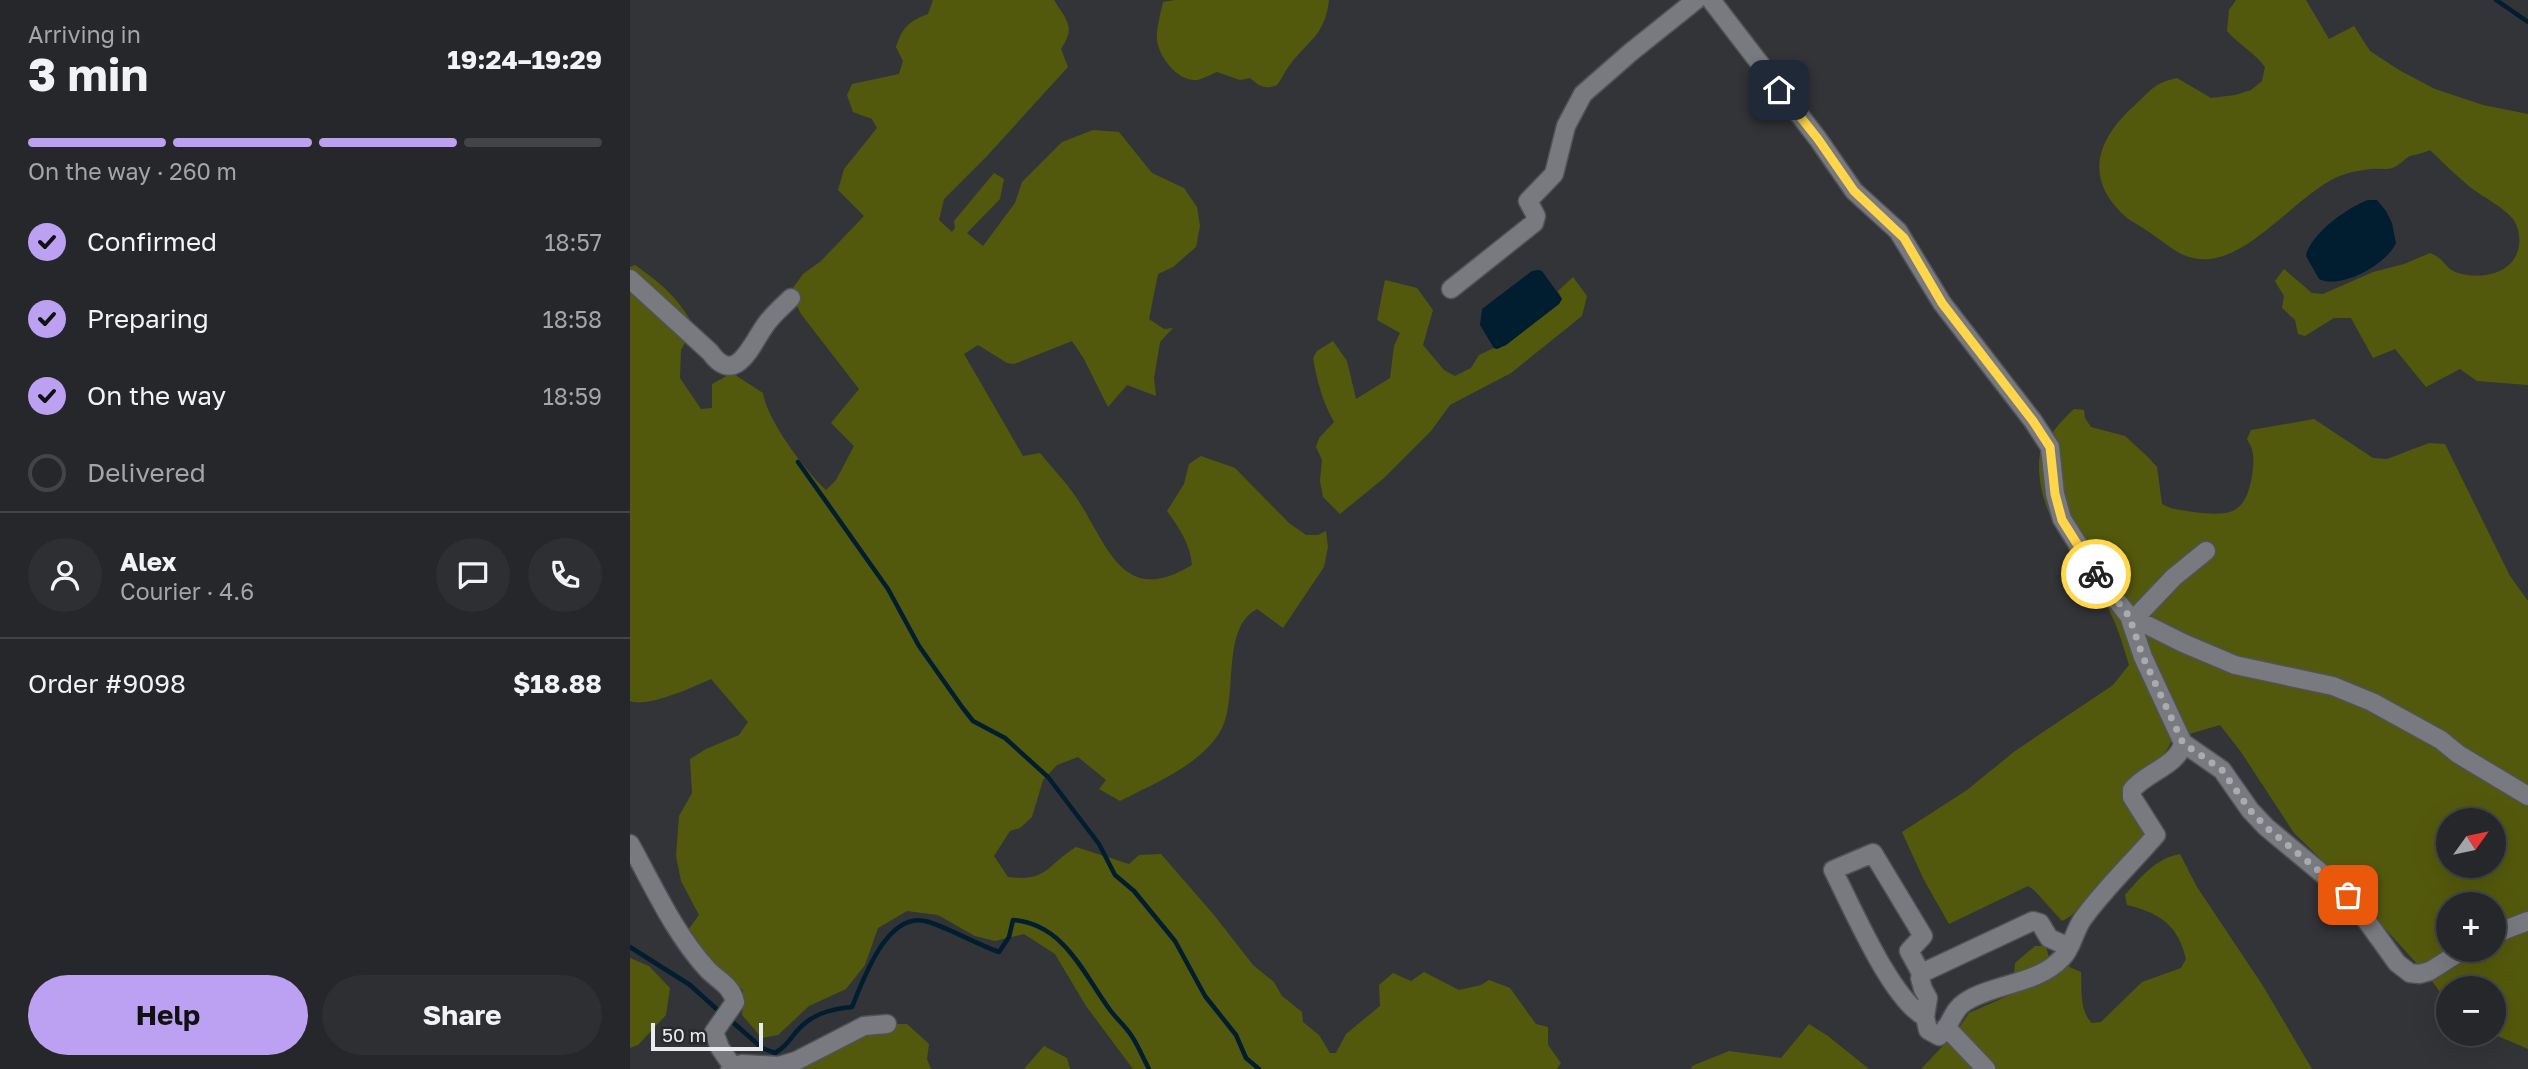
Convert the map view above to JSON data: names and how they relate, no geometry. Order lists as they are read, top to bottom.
{
  "scale_bar": "50 m",
  "north": "top right",
  "page": {
    "heading": ["3 min", "Arriving in", "19:24–19:29"],
    "panel": [
      "Alex",
      "Courier · 4.6",
      "Order #9098",
      "$18.88"
    ],
    "bar": "On the way · 260 m",
    "list": [
      ["Confirmed", "18:57"],
      ["Preparing", "18:58"],
      ["On the way", "18:59"],
      "Delivered"
    ],
    "map_buttons": ["+", "−"],
    "buttons": ["Help", "Share"],
    "scale": "50 m"
  }
}
